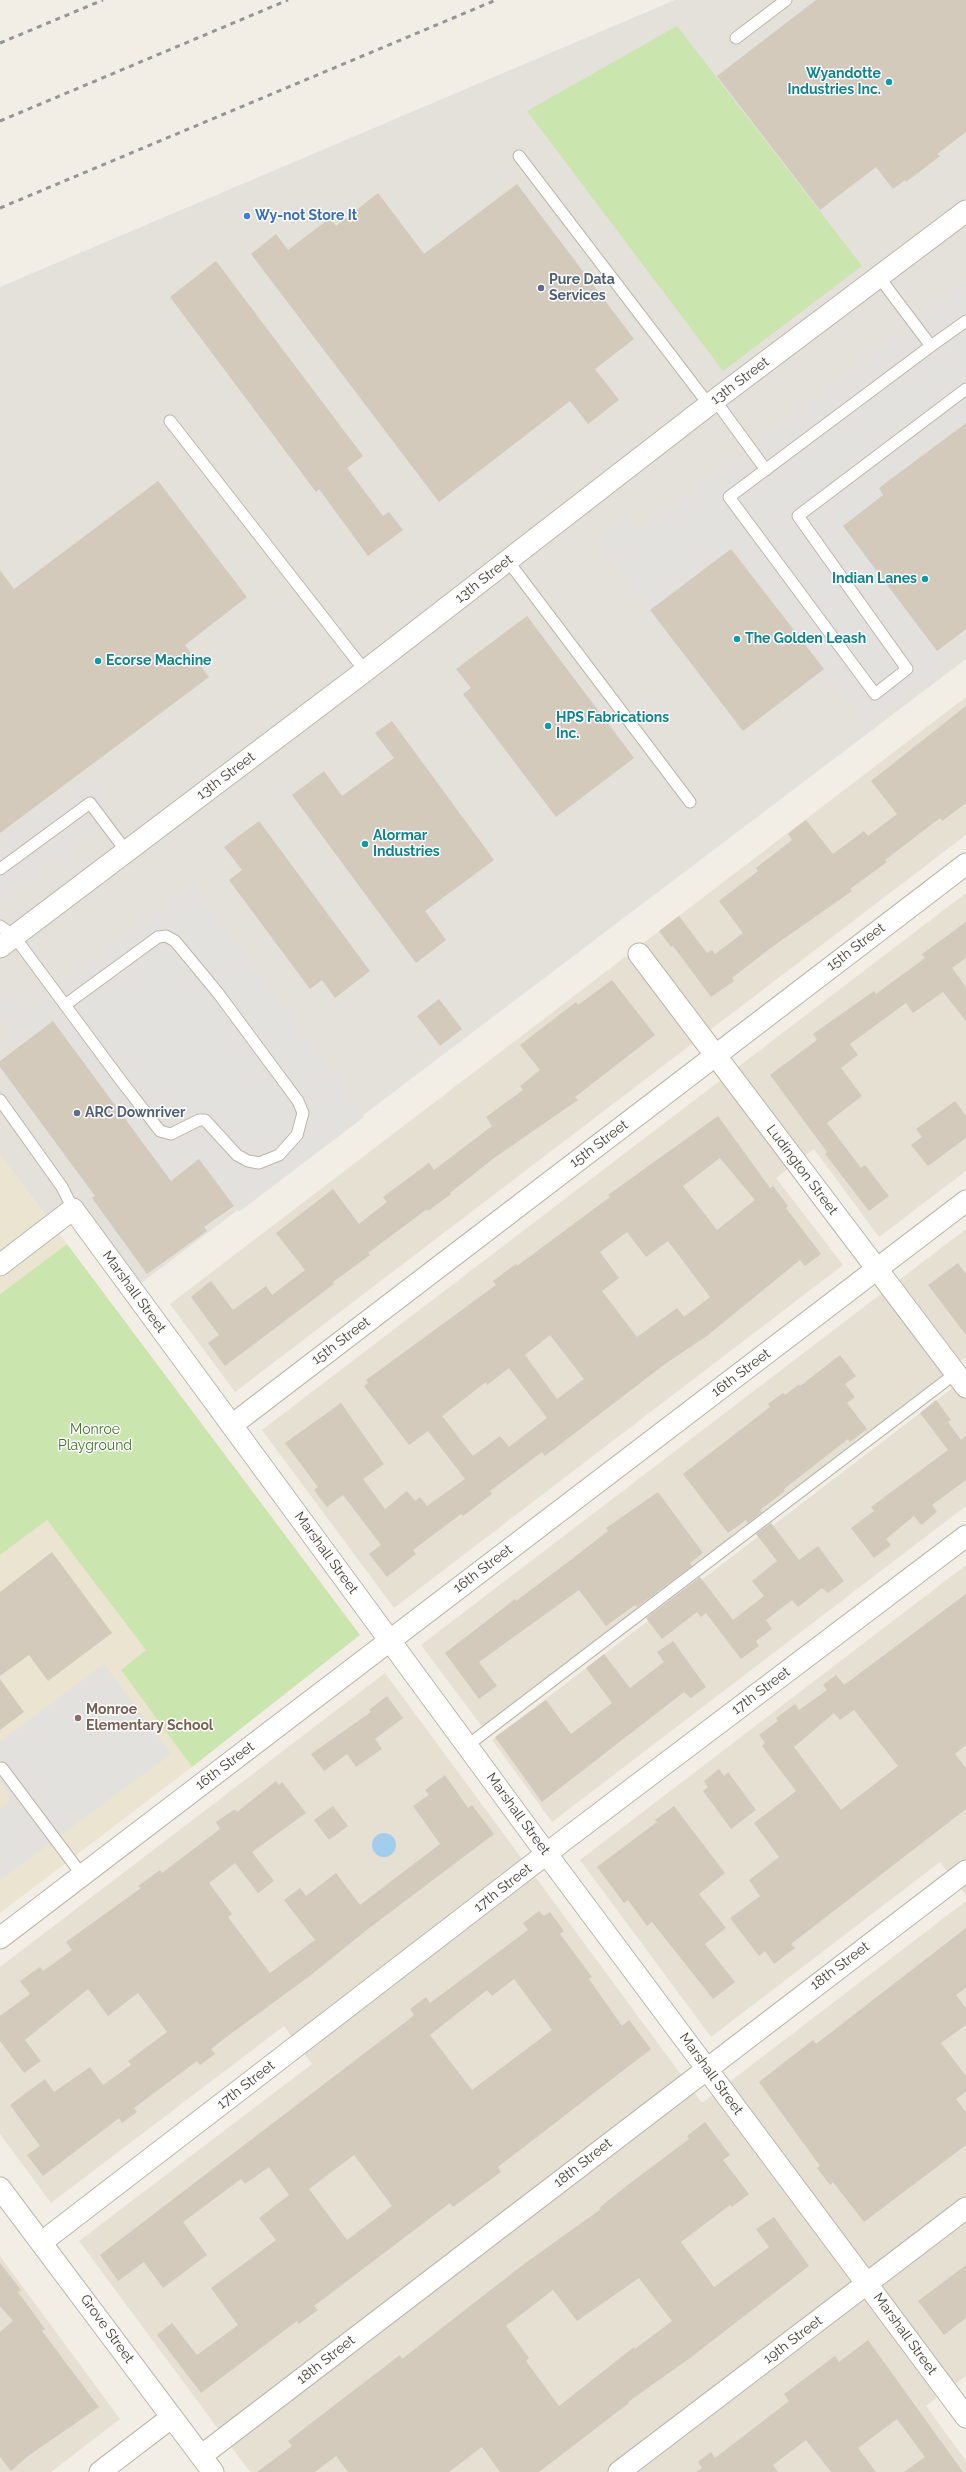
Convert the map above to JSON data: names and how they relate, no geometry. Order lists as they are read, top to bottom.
{
  "streets": {
    "street": [
      "13th Street",
      "15th Street",
      "Ludington Street",
      "Marshall Street",
      "16th Street",
      "17th Street",
      "18th Street",
      "Grove Street",
      "19th Street"
    ]
  },
  "crossings": [
    ["15th Street", "Ludington Street"],
    ["15th Street", "Marshall Street"],
    ["Ludington Street", "16th Street"],
    ["Marshall Street", "16th Street"],
    ["Marshall Street", "17th Street"],
    ["Marshall Street", "18th Street"],
    ["Marshall Street", "19th Street"],
    ["17th Street", "Grove Street"],
    ["18th Street", "Grove Street"]
  ],
  "parks": ["Monroe Playground"],
  "places": [
    "Wyandotte Industries Inc.",
    "Wy-not Store It",
    "Pure Data Services",
    "Indian Lanes",
    "The Golden Leash",
    "Ecorse Machine",
    "HPS Fabrications Inc.",
    "Alormar Industries",
    "ARC Downriver",
    "Monroe Elementary School"
  ]
}
